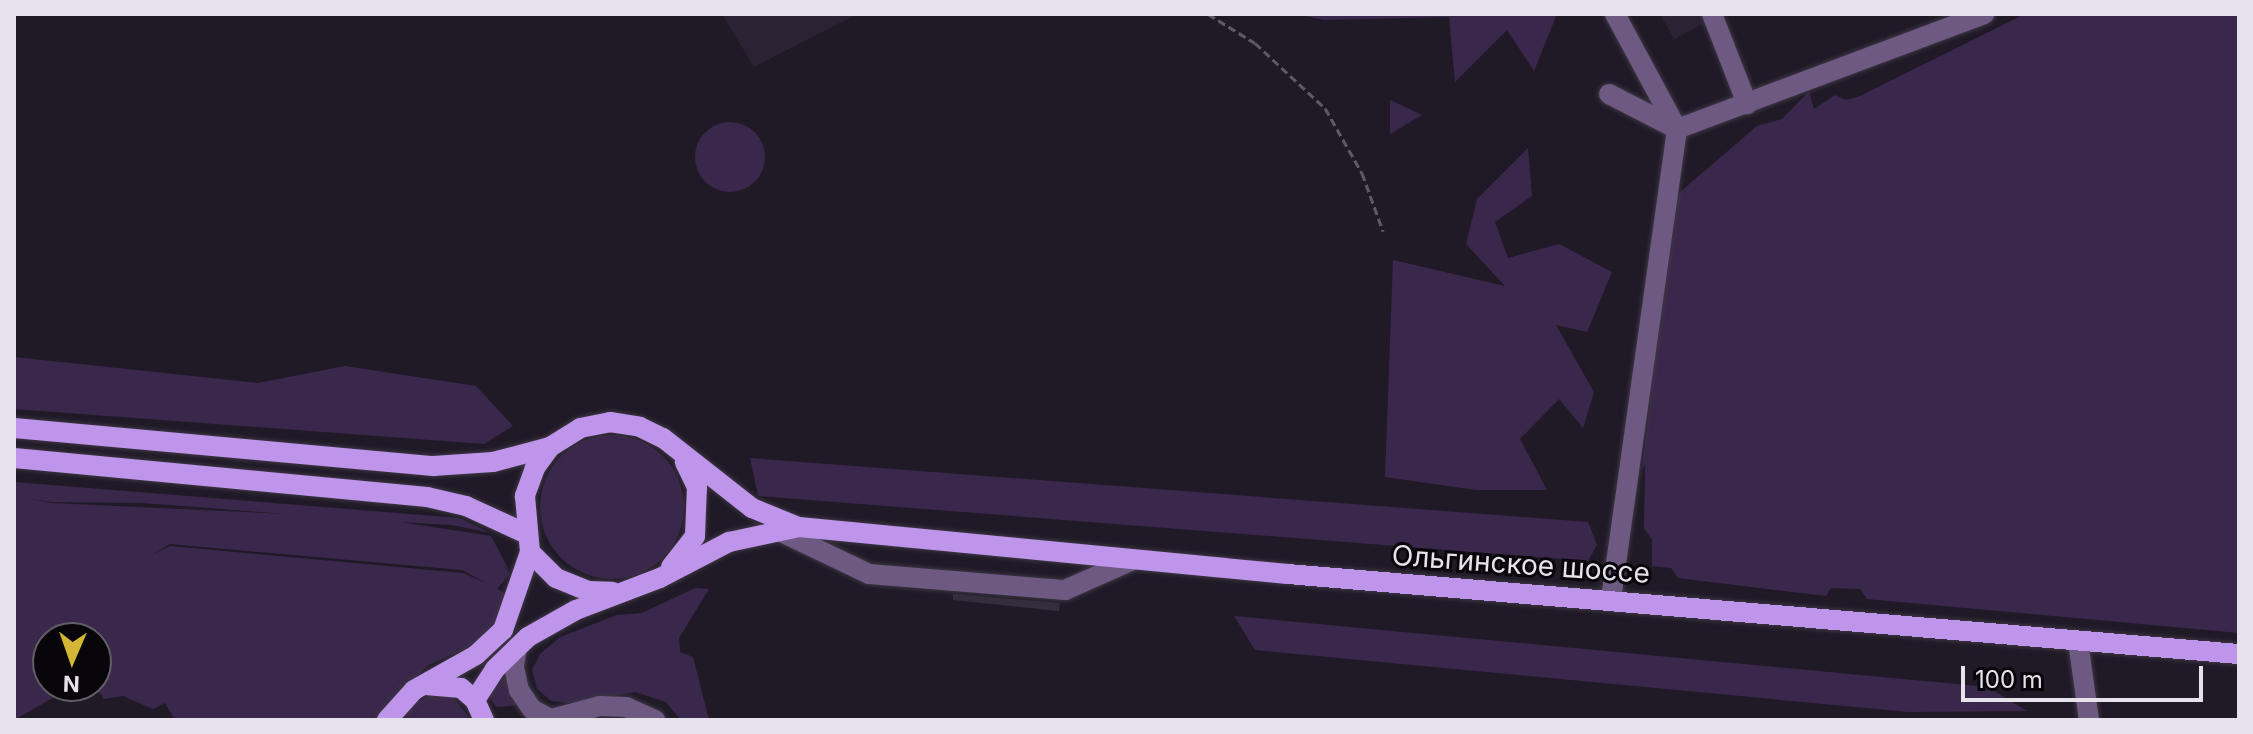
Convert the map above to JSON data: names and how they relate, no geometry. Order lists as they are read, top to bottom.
{
  "streets": {
    "main road": ["Ольгинское шоссе"]
  },
  "scale_bar": "100 m",
  "north": "bottom"
}
